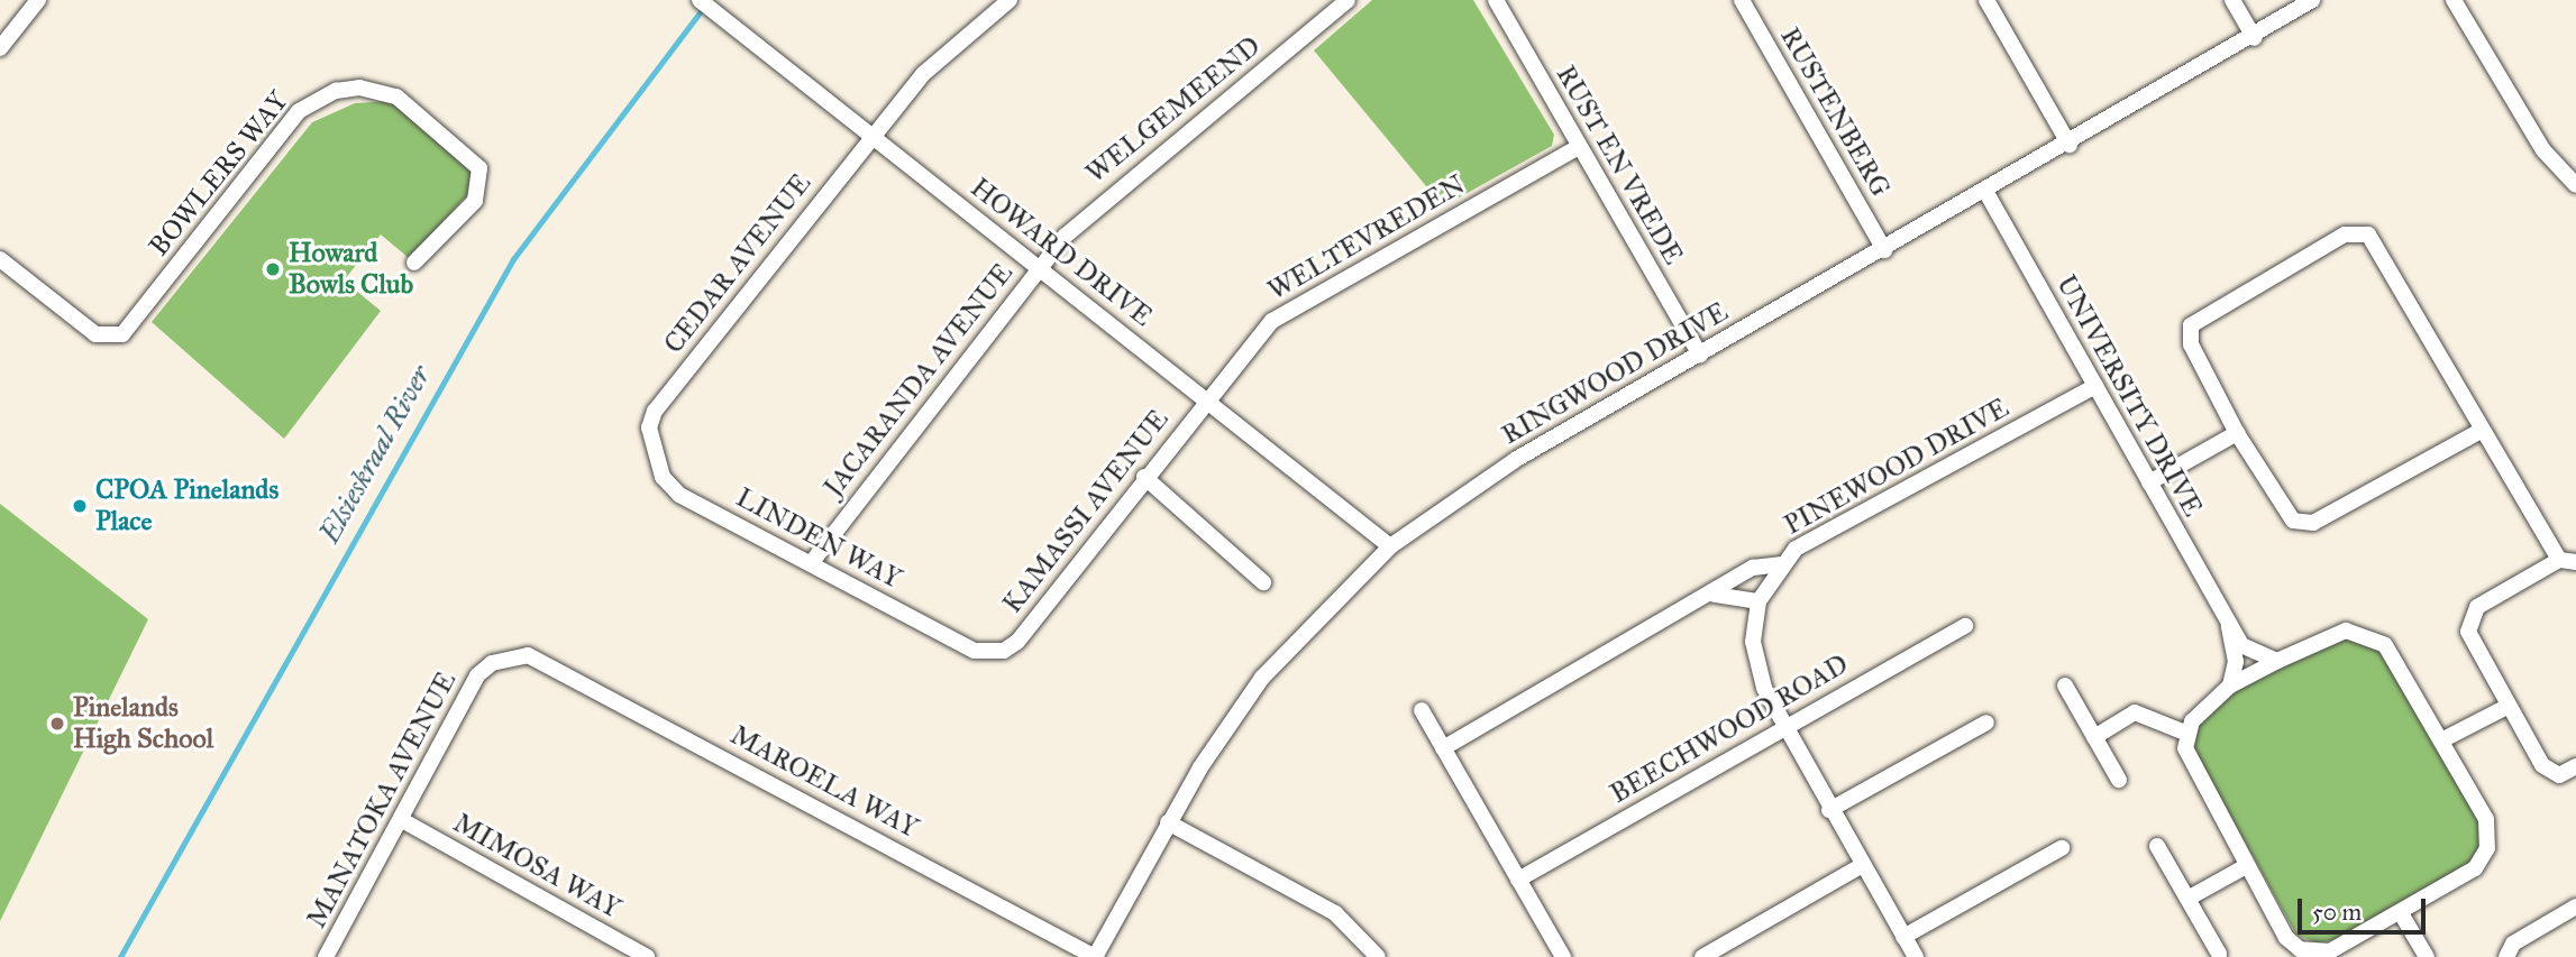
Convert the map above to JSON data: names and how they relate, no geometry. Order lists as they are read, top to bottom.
{
  "streets": {
    "street": [
      "WELGEMEEND",
      "RUSTENBERG",
      "RUST EN VREDE",
      "BOWLERS WAY",
      "WELTEVREDEN",
      "HOWARD DRIVE",
      "CEDAR AVENUE",
      "RINGWOOD DRIVE",
      "JACARANDA AVENUE",
      "UNIVERSITY DRIVE",
      "PINEWOOD DRIVE",
      "KAMASSI AVENUE",
      "LINDEN WAY",
      "BEECHWOOD ROAD",
      "MAROELA WAY",
      "MANATOKA AVENUE",
      "MIMOSA WAY"
    ]
  },
  "crossings": [
    ["WELGEMEEND", "HOWARD DRIVE"],
    ["WELGEMEEND", "JACARANDA AVENUE"],
    ["RUSTENBERG", "RINGWOOD DRIVE"],
    ["RUST EN VREDE", "WELTEVREDEN"],
    ["RUST EN VREDE", "RINGWOOD DRIVE"],
    ["WELTEVREDEN", "HOWARD DRIVE"],
    ["WELTEVREDEN", "KAMASSI AVENUE"],
    ["HOWARD DRIVE", "CEDAR AVENUE"],
    ["HOWARD DRIVE", "RINGWOOD DRIVE"],
    ["HOWARD DRIVE", "JACARANDA AVENUE"],
    ["HOWARD DRIVE", "KAMASSI AVENUE"],
    ["CEDAR AVENUE", "LINDEN WAY"],
    ["RINGWOOD DRIVE", "UNIVERSITY DRIVE"],
    ["RINGWOOD DRIVE", "MAROELA WAY"],
    ["JACARANDA AVENUE", "LINDEN WAY"],
    ["UNIVERSITY DRIVE", "PINEWOOD DRIVE"],
    ["PINEWOOD DRIVE", "BEECHWOOD ROAD"],
    ["KAMASSI AVENUE", "LINDEN WAY"],
    ["MAROELA WAY", "MANATOKA AVENUE"],
    ["MANATOKA AVENUE", "MIMOSA WAY"]
  ],
  "water": ["Elsieskraal River"],
  "places": ["Howard Bowls Club", "CPOA Pinelands Place", "Pinelands High School"],
  "scale_bar": "50 m"
}
